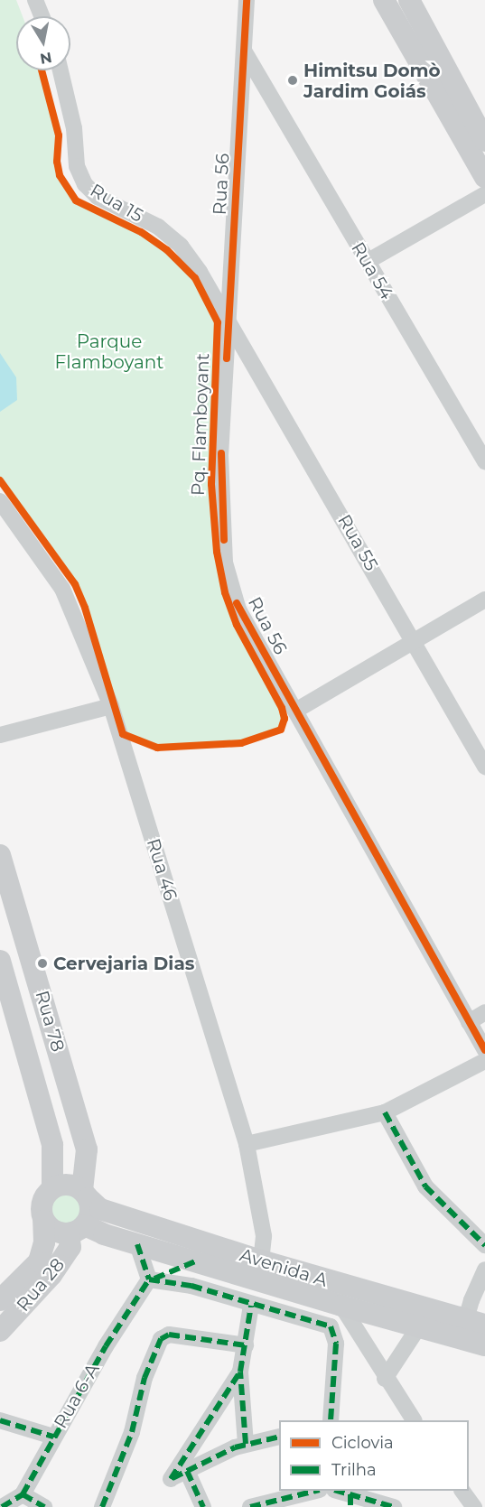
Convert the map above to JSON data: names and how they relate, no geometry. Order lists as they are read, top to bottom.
{
  "streets": {
    "main road": ["Rua 78", "Avenida A", "Rua 28"],
    "street": [
      "Rua 56",
      "Rua 15",
      "Rua 54",
      "Rua 55",
      "Rua 46",
      "Rua 6-A"
    ],
    "cycle path": ["Pq. Flamboyant"]
  },
  "crossings": [
    ["Rua 56", "Rua 15"],
    ["Rua 56", "Rua 54"],
    ["Rua 56", "Rua 55"],
    ["Rua 15", "Rua 55"],
    ["Rua 46", "Avenida A"],
    ["Rua 78", "Avenida A"],
    ["Rua 78", "Rua 28"],
    ["Avenida A", "Rua 28"]
  ],
  "parks": ["Parque Flamboyant"],
  "places": ["Himitsu Domò Jardim Goiás", "Cervejaria Dias"],
  "legend": ["Ciclovia", "Trilha"],
  "north": "bottom"
}
